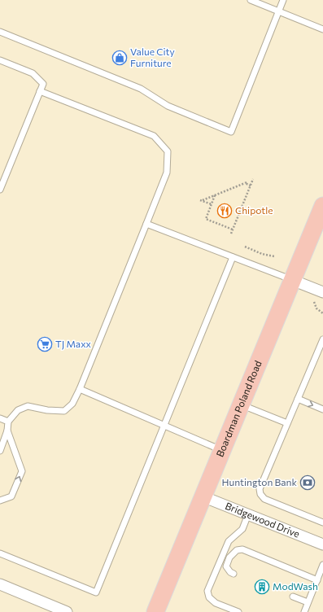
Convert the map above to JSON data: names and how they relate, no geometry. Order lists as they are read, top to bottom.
{
  "streets": {
    "main road": ["Boardman Poland Road"],
    "street": ["Bridgewood Drive"]
  },
  "crossings": [
    ["Boardman Poland Road", "Bridgewood Drive"]
  ],
  "places": {
    "shop": ["Value City Furniture"],
    "restaurant": ["Chipotle"],
    "supermarket": ["TJ Maxx"],
    "bank": ["Huntington Bank"],
    "building": ["ModWash"]
  }
}
